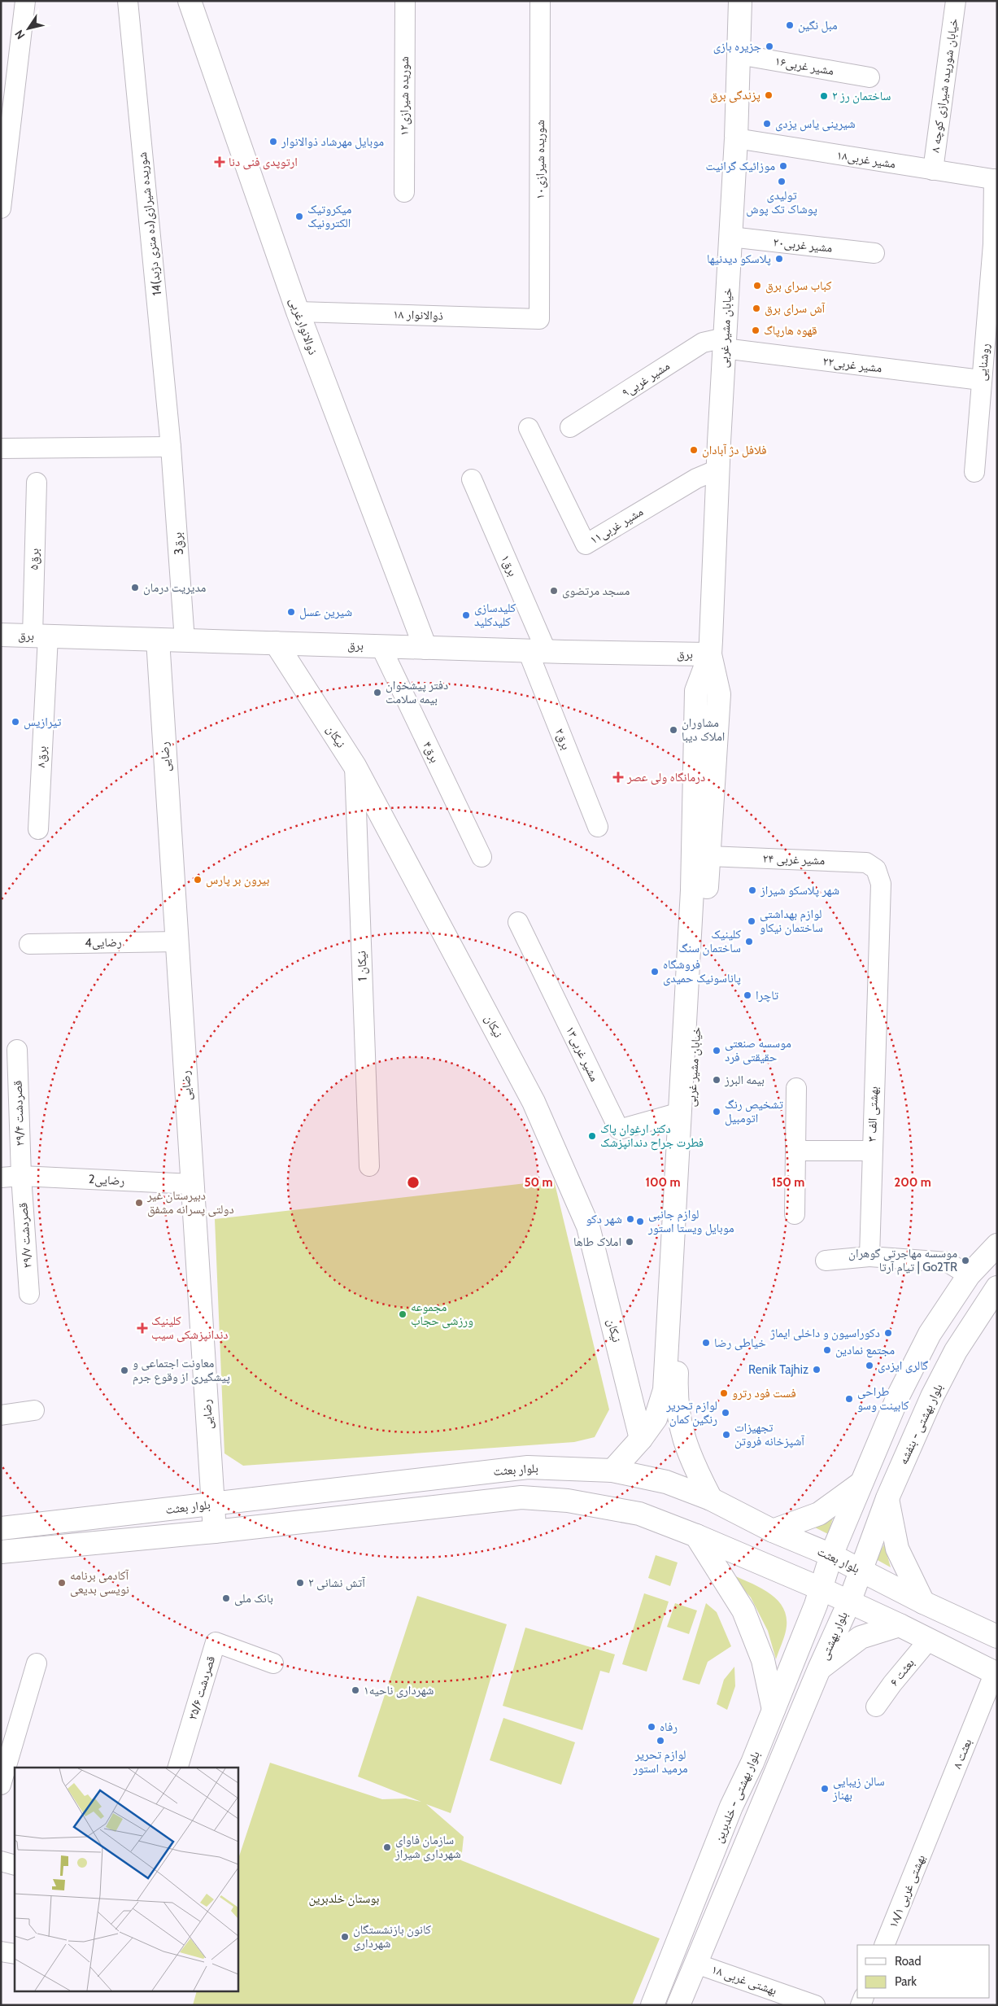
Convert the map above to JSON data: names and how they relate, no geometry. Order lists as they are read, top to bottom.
{
  "streets": {
    "main road": [
      "ذوالانوارغربی",
      "خیابان مشیر غربی",
      "برق",
      "نیکان",
      "رضایی",
      "بلوار بهشتی - بنفشه",
      "بلوار بعثت",
      "بلوار بهشتی",
      "بلوار بهشتی - خلدبرین"
    ],
    "street": [
      "مشیر غربی۱۶",
      "خیابان شوریده شیرازی کوچه ۸",
      "شوریده شیرازی۱۲",
      "۱۰شوریده شیرازی",
      "مشیر غربی۱۸",
      "14شوریده شیرازی(ده متری دژبد)",
      "مشیر غربی۲۰",
      "ذوالانوار ۱۸",
      "روشنایی",
      "مشیر غربی۲۲",
      "مشیر غربی۹",
      "مشیر غربی۱۱",
      "3برق",
      "برق۵",
      "برق۱",
      "برق۲",
      "برق۴",
      "برق۸",
      "مشیر غربی ۲۴",
      "4رضایی",
      "نیکان 1",
      "مشیر غربی۱۳",
      "قصردشت ۲۹/۴",
      "بهشتی الف ۳",
      "2رضایی",
      "قصردشت ۲۹/۷",
      "۶ بعثت",
      "قصردشت ۳۵/۶",
      "۸ بعثت",
      "بهشتی غربی ۱۸/۱",
      "بهشتی غربی ۱۸"
    ]
  },
  "crossings": [
    ["مشیر غربی۱۶", "خیابان مشیر غربی"],
    ["خیابان شوریده شیرازی کوچه ۸", "مشیر غربی۱۸"],
    ["۱۰شوریده شیرازی", "ذوالانوار ۱۸"],
    ["مشیر غربی۱۸", "خیابان مشیر غربی"],
    ["مشیر غربی۱۸", "روشنایی"],
    ["14شوریده شیرازی(ده متری دژبد)", "3برق"],
    ["مشیر غربی۲۰", "خیابان مشیر غربی"],
    ["ذوالانوار ۱۸", "ذوالانوارغربی"],
    ["ذوالانوارغربی", "برق"],
    ["خیابان مشیر غربی", "مشیر غربی۲۲"],
    ["خیابان مشیر غربی", "مشیر غربی۹"],
    ["خیابان مشیر غربی", "مشیر غربی۱۱"],
    ["خیابان مشیر غربی", "برق"],
    ["خیابان مشیر غربی", "نیکان"],
    ["خیابان مشیر غربی", "مشیر غربی ۲۴"],
    ["خیابان مشیر غربی", "مشیر غربی۱۳"],
    ["خیابان مشیر غربی", "بلوار بعثت"],
    ["روشنایی", "مشیر غربی۲۲"],
    ["مشیر غربی۲۲", "مشیر غربی۹"],
    ["3برق", "برق"],
    ["برق۵", "برق"],
    ["برق۵", "برق۸"],
    ["برق۱", "برق"],
    ["برق۱", "برق۲"],
    ["برق", "نیکان"],
    ["برق", "برق۲"],
    ["برق", "برق۴"],
    ["برق", "برق۸"],
    ["برق", "رضایی"],
    ["نیکان", "نیکان 1"],
    ["رضایی", "4رضایی"],
    ["رضایی", "2رضایی"],
    ["رضایی", "بلوار بعثت"],
    ["مشیر غربی ۲۴", "بهشتی الف ۳"],
    ["قصردشت ۲۹/۴", "2رضایی"],
    ["قصردشت ۲۹/۴", "قصردشت ۲۹/۷"],
    ["2رضایی", "قصردشت ۲۹/۷"],
    ["بلوار بهشتی - بنفشه", "بلوار بعثت"],
    ["بلوار بهشتی - بنفشه", "بلوار بهشتی"],
    ["بلوار بعثت", "بلوار بهشتی"],
    ["بلوار بعثت", "بلوار بهشتی - خلدبرین"],
    ["بلوار بهشتی", "بلوار بهشتی - خلدبرین"],
    ["۸ بعثت", "بهشتی غربی ۱۸/۱"],
    ["بلوار بهشتی - خلدبرین", "بهشتی غربی ۱۸"]
  ],
  "parks": ["بوستان خلدبرین"],
  "places": {
    "other": [
      "مبل نگین",
      "جزیره بازی",
      "پزندگی برق",
      "ساختمان رز ۲",
      "شیرینی یاس یزدی",
      "موبایل مهرشاد ذوالانوار",
      "موزائیک گرانیت",
      "تولیدی پوشاک تک پوش",
      "میکروتیک الکترونیک",
      "پلاسکو دیدنیها",
      "کباب سرای برق",
      "آش سرای برق",
      "قهوه هارپاگ",
      "فلافل دژ آبادان",
      "مدیریت درمان",
      "مسجد مرتضوی",
      "شیرین عسل",
      "کلیدسازی کلیدکلید",
      "دفتر پیشخوان بیمه سلامت",
      "تیرازیس",
      "مشاوران املاک دیبا",
      "بیرون بر پارس",
      "شهر پلاسکو شیراز",
      "لوازم بهداشتی ساختمان نیکاو",
      "کلینیک ساختمان سنگ",
      "فروشگاه پاناسونیک حمیدی",
      "تاچرا",
      "موسسه صنعتی حقیقتی فرد",
      "بیمه البرز",
      "تشخیص رنگ اتومبیل",
      "دکتر ارغوان پاک فطرت جراح دندانپزشک",
      "دبیرستان غیر دولتی پسرانه مشفق",
      "شهر دکو",
      "لوازم جانبی موبایل ویستا استور",
      "املاک طاها",
      "موسسه مهاجرتی گوهران تیام آرتا | Go2TR",
      "مجموعه ورزشی حجاب",
      "دکوراسیون و داخلی ایماژ",
      "خیاطی رضا",
      "مجتمع نمادین",
      "گالری ایزدی",
      "Renik Tajhiz",
      "معاونت اجتماعی و پیشگیری از وقوع جرم",
      "فست فود رترو",
      "طراحی کابینت وسو",
      "لوازم تحریر رنگین کمان",
      "تجهيزات آشپزخانه فروتن",
      "آکادمی برنامه نویسی بدیعی",
      "آتش نشانی ۲",
      "بانک ملی",
      "شهرداری ناحیه۱",
      "رفاه",
      "لوازم تحریر مرمید استور",
      "سالن زیبایی بهناز",
      "سازمان فاوای شهرداری شیراز",
      "کانون بازنشستگان شهرداری"
    ],
    "health": ["ارتوپدی فنی دنا", "درمانگاه ولی عصر", "کلینیک دندانپزشکی سیب"]
  },
  "legend": ["Road", "Park"],
  "north": "bottom left",
  "rings": [
    "50 m",
    "100 m",
    "150 m",
    "200 m"
  ]
}
